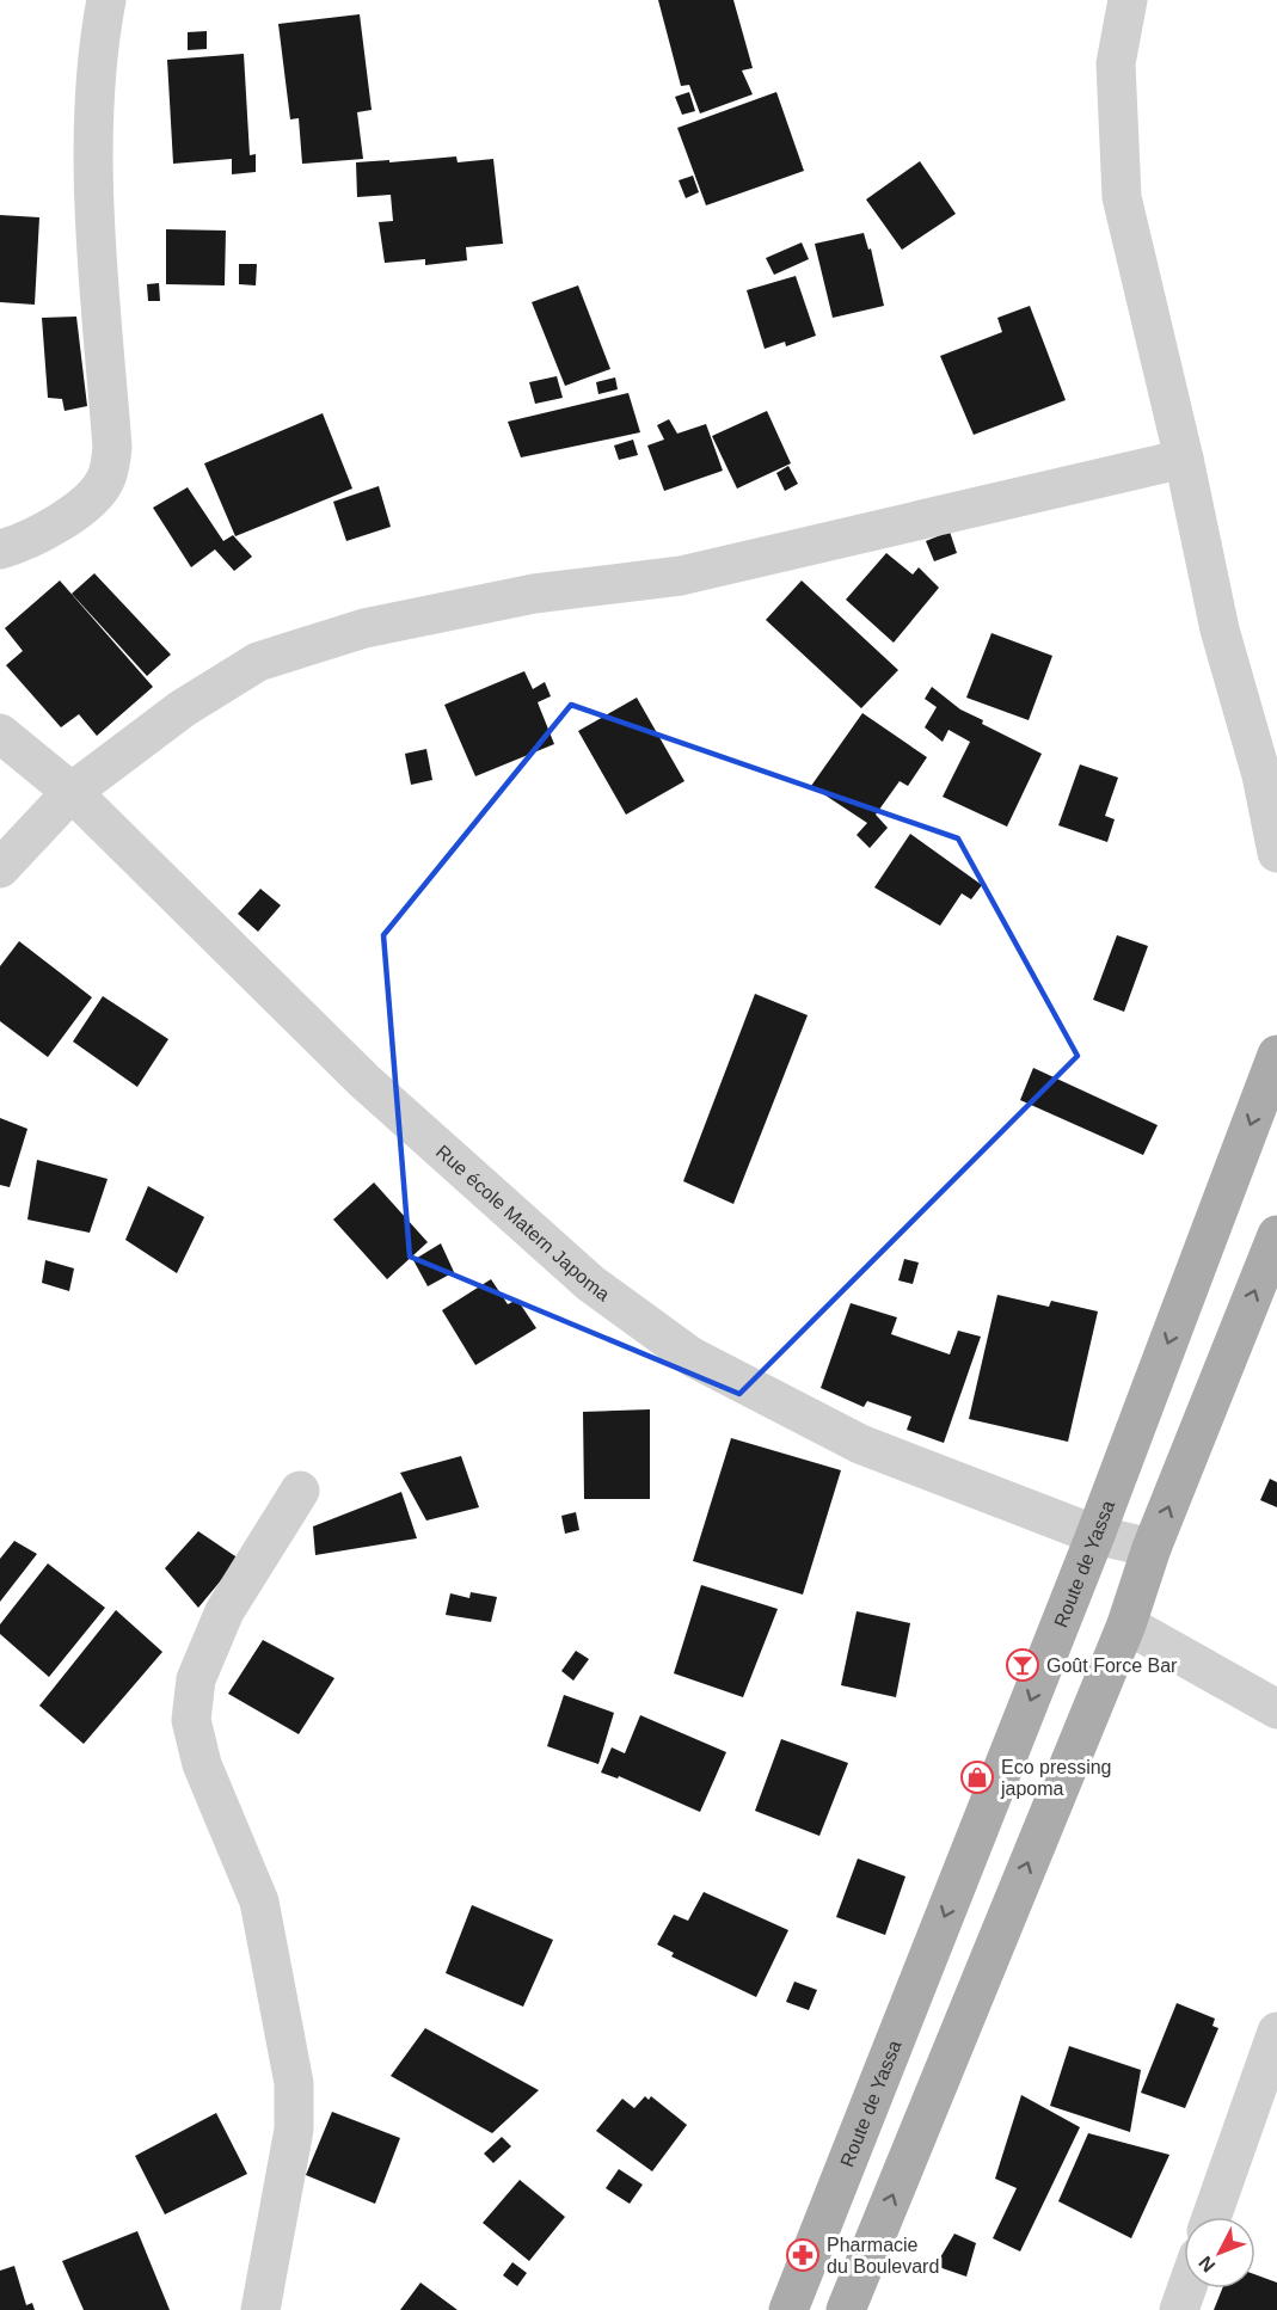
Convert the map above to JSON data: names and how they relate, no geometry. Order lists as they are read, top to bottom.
{
  "streets": {
    "main road": ["Route de Yassa"],
    "street": ["Rue école Matern Japoma"]
  },
  "crossings": [
    ["Rue école Matern Japoma", "Route de Yassa"]
  ],
  "places": {
    "bar": ["Goût Force Bar"],
    "shop": ["Eco pressing japoma"],
    "pharmacy": ["Pharmacie du Boulevard"]
  },
  "north": "bottom left"
}
